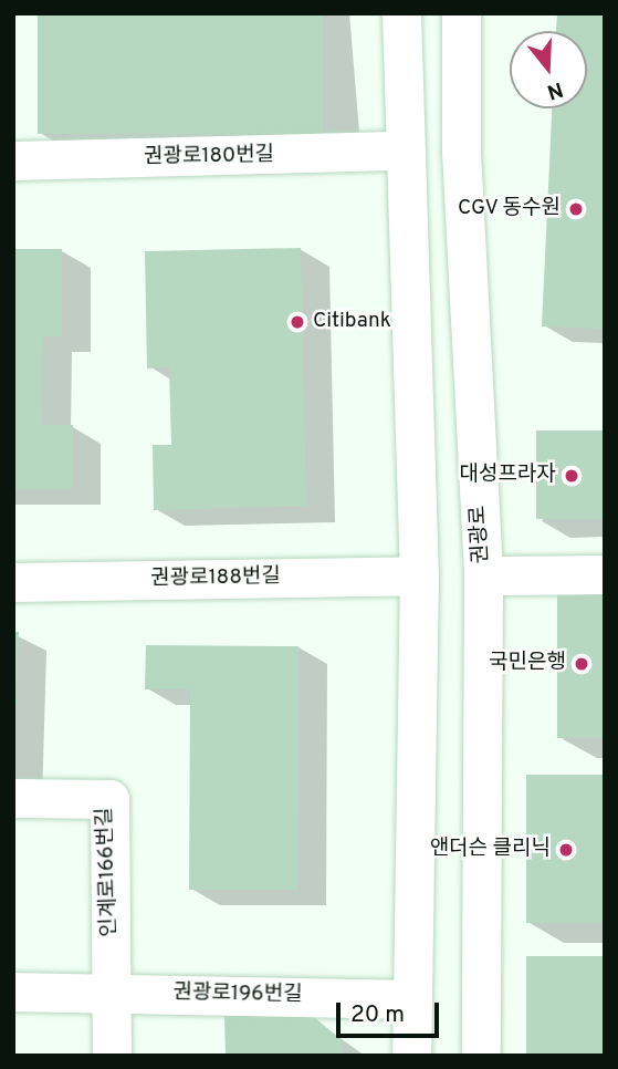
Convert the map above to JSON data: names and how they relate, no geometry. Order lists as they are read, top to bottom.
{
  "streets": {
    "street": [
      "권광로180번길",
      "권광로",
      "권광로188번길",
      "인계로166번길",
      "권광로196번길"
    ]
  },
  "crossings": [
    ["인계로166번길", "권광로196번길"]
  ],
  "places": [
    "CGV 동수원",
    "Citibank",
    "대성프라자",
    "국민은행",
    "앤더슨 클리닉"
  ],
  "scale_bar": "20 m",
  "north": "bottom"
}
